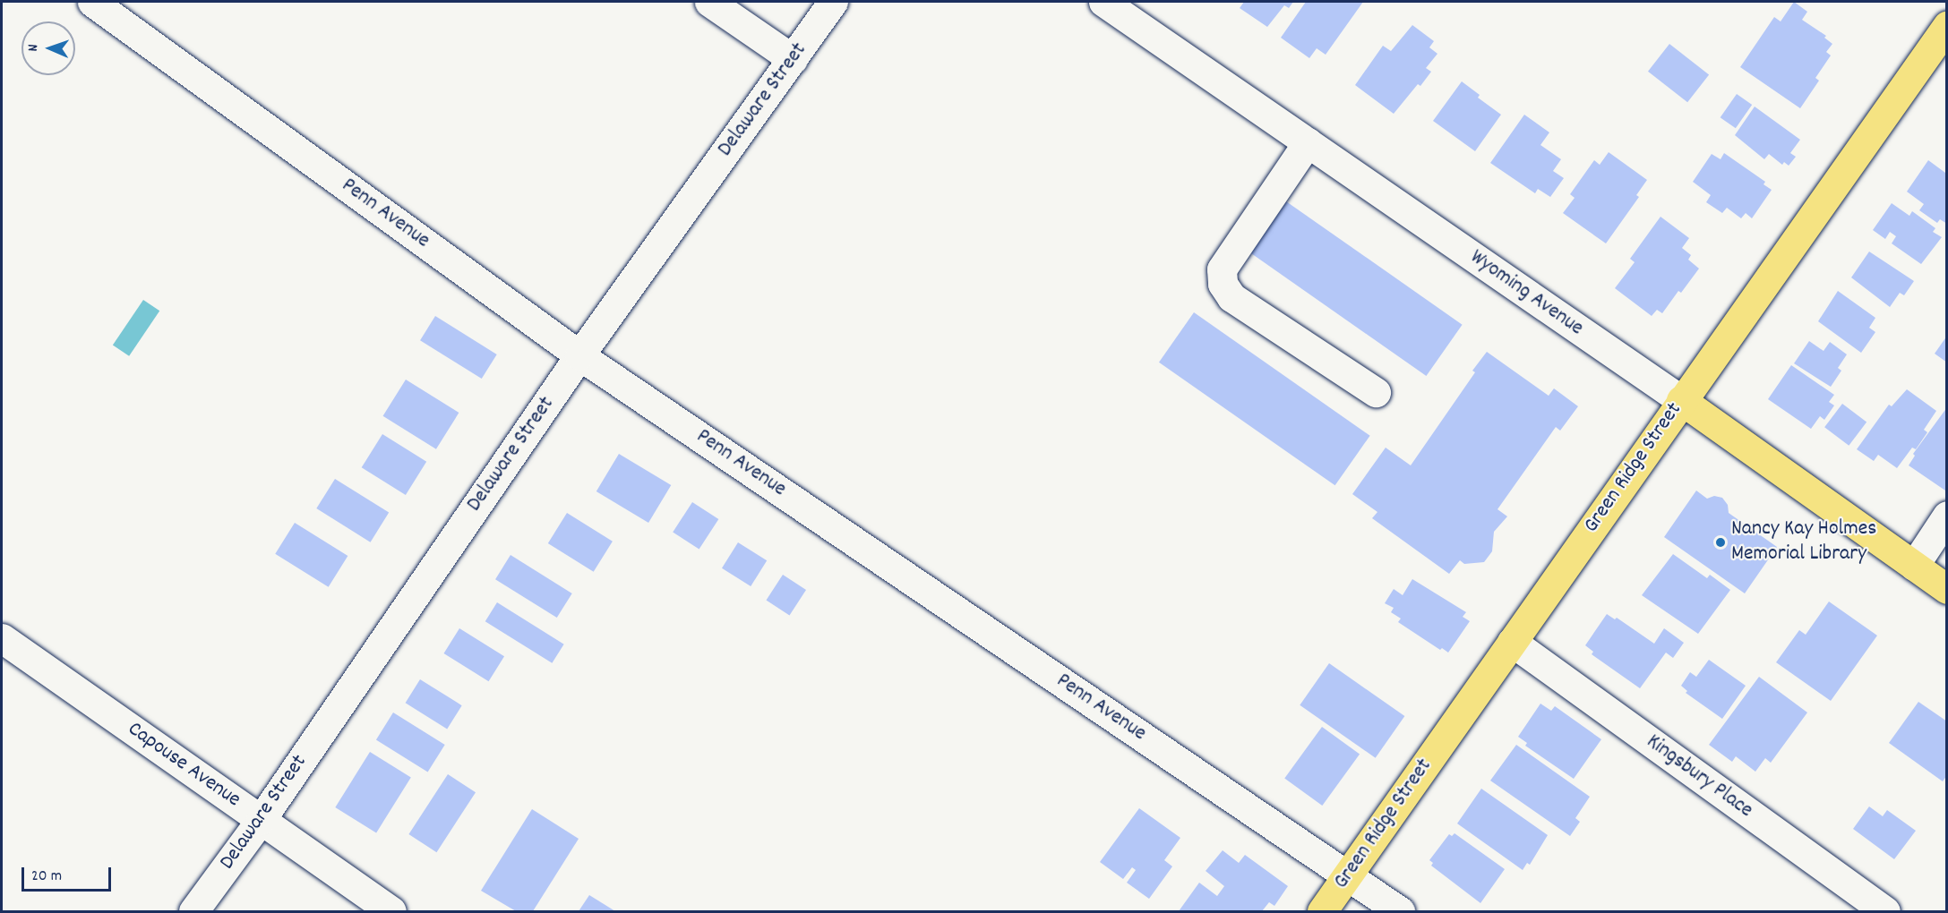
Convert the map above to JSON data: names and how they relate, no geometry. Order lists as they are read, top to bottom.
{
  "streets": {
    "main road": ["Wyoming Avenue", "Green Ridge Street"],
    "street": [
      "Delaware Street",
      "Penn Avenue",
      "Capouse Avenue",
      "Kingsbury Place"
    ]
  },
  "crossings": [
    ["Delaware Street", "Penn Avenue"],
    ["Delaware Street", "Capouse Avenue"],
    ["Penn Avenue", "Green Ridge Street"],
    ["Wyoming Avenue", "Green Ridge Street"],
    ["Green Ridge Street", "Kingsbury Place"]
  ],
  "places": ["Nancy Kay Holmes Memorial Library"],
  "scale_bar": "20 m",
  "north": "left"
}
